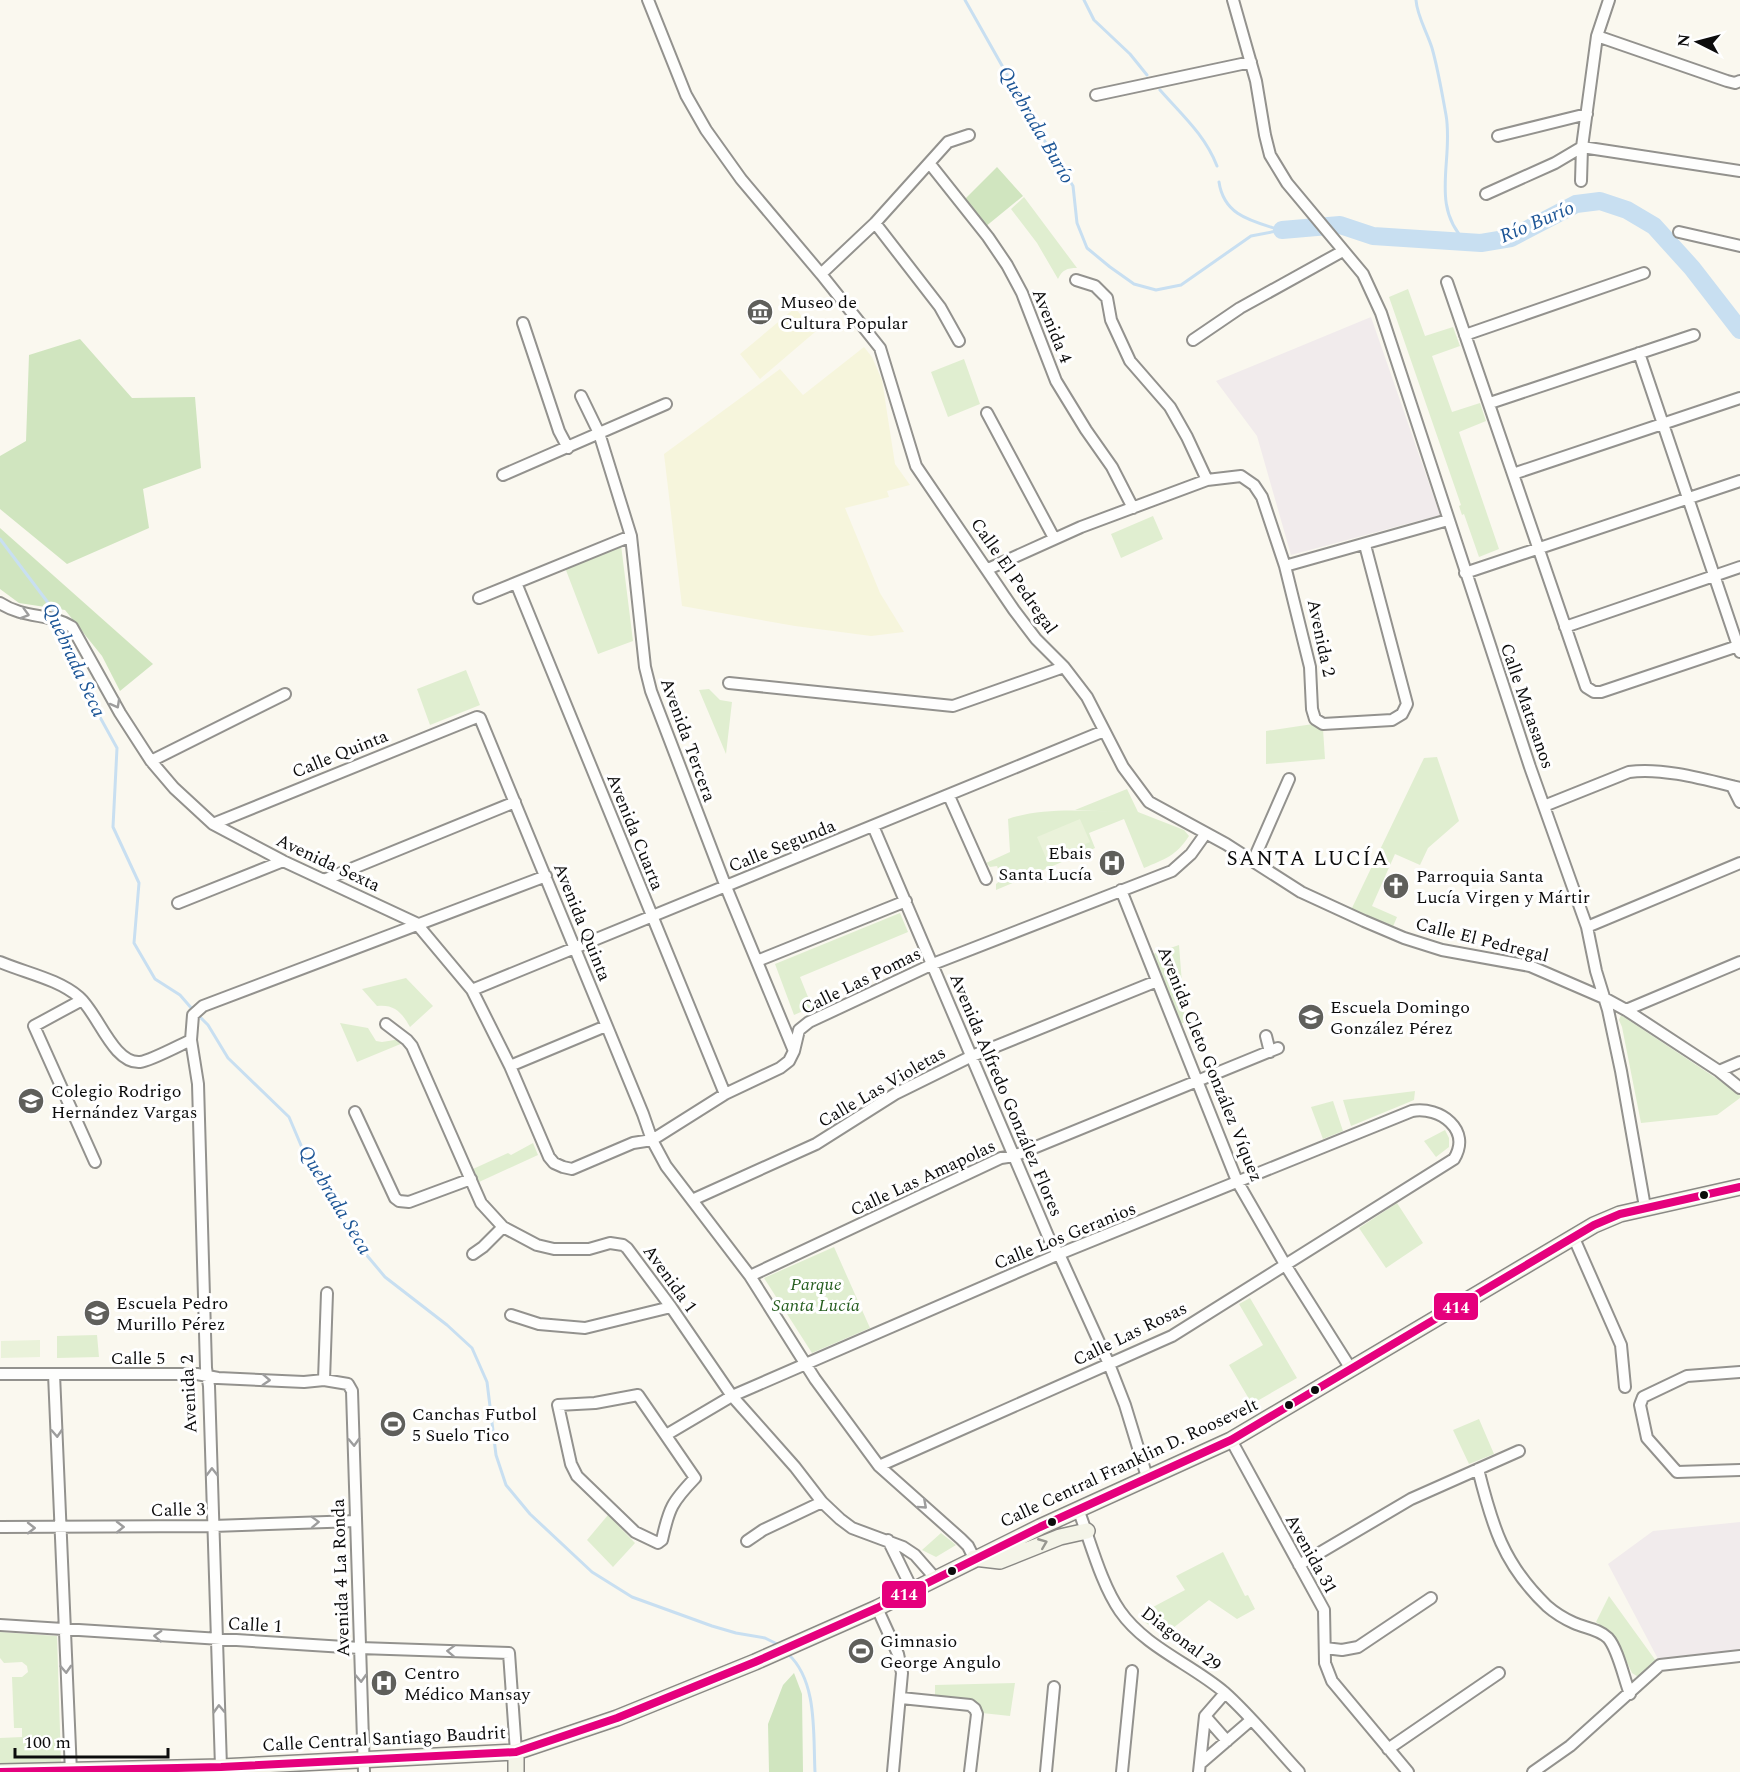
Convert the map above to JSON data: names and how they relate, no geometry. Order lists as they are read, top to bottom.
{
  "streets": {
    "main road": ["Calle Central Franklin D. Roosevelt", "Calle Central Santiago Baudrit"],
    "street": [
      "Avenida 4",
      "Calle El Pedregal",
      "Avenida 2",
      "Calle Matasanos",
      "Avenida Tercera",
      "Calle Quinta",
      "Avenida Cuarta",
      "Calle Segunda",
      "Avenida Sexta",
      "Avenida Quinta",
      "Calle Las Pomas",
      "Avenida Cleto González Víquez",
      "Calle Las Violetas",
      "Avenida Alfredo González Flores",
      "Calle Las Amapolas",
      "Calle Los Geranios",
      "Avenida 1",
      "Calle Las Rosas",
      "Calle 5",
      "Calle 3",
      "Avenida 31",
      "Avenida 4 La Ronda",
      "Calle 1",
      "Diagonal 29"
    ]
  },
  "crossings": [
    ["Calle El Pedregal", "Calle Matasanos"],
    ["Calle El Pedregal", "Calle Segunda"],
    ["Calle El Pedregal", "Calle Las Pomas"],
    ["Avenida 2", "Avenida Sexta"],
    ["Avenida 2", "Calle 5"],
    ["Avenida 2", "Calle 3"],
    ["Avenida 2", "Calle 1"],
    ["Avenida 2", "Calle Central Santiago Baudrit"],
    ["Calle Matasanos", "Calle Central Franklin D. Roosevelt"],
    ["Avenida Tercera", "Calle Segunda"],
    ["Avenida Tercera", "Calle Las Pomas"],
    ["Calle Quinta", "Avenida Sexta"],
    ["Calle Quinta", "Avenida Quinta"],
    ["Avenida Cuarta", "Calle Segunda"],
    ["Avenida Cuarta", "Calle Las Pomas"],
    ["Calle Segunda", "Avenida Sexta"],
    ["Calle Segunda", "Avenida Quinta"],
    ["Calle Segunda", "Avenida Alfredo González Flores"],
    ["Avenida Sexta", "Calle Las Pomas"],
    ["Avenida Quinta", "Calle Las Pomas"],
    ["Avenida Quinta", "Calle Las Violetas"],
    ["Avenida Quinta", "Calle Las Amapolas"],
    ["Avenida Quinta", "Calle Los Geranios"],
    ["Avenida Quinta", "Calle Las Rosas"],
    ["Avenida Quinta", "Calle Central Franklin D. Roosevelt"],
    ["Calle Las Pomas", "Avenida Cleto González Víquez"],
    ["Calle Las Pomas", "Avenida Alfredo González Flores"],
    ["Avenida Cleto González Víquez", "Calle Las Violetas"],
    ["Avenida Cleto González Víquez", "Calle Las Amapolas"],
    ["Avenida Cleto González Víquez", "Calle Los Geranios"],
    ["Avenida Cleto González Víquez", "Calle Las Rosas"],
    ["Avenida Cleto González Víquez", "Calle Central Franklin D. Roosevelt"],
    ["Calle Las Violetas", "Avenida Alfredo González Flores"],
    ["Avenida Alfredo González Flores", "Calle Las Amapolas"],
    ["Avenida Alfredo González Flores", "Calle Los Geranios"],
    ["Avenida Alfredo González Flores", "Calle Las Rosas"],
    ["Avenida Alfredo González Flores", "Calle Central Franklin D. Roosevelt"],
    ["Calle Los Geranios", "Avenida 1"],
    ["Calle Los Geranios", "Calle Las Rosas"],
    ["Avenida 1", "Calle Central Franklin D. Roosevelt"],
    ["Calle 5", "Avenida 4 La Ronda"],
    ["Calle Central Franklin D. Roosevelt", "Avenida 31"],
    ["Calle Central Franklin D. Roosevelt", "Diagonal 29"],
    ["Calle Central Franklin D. Roosevelt", "Calle Central Santiago Baudrit"],
    ["Calle 3", "Avenida 4 La Ronda"],
    ["Avenida 4 La Ronda", "Calle 1"],
    ["Avenida 4 La Ronda", "Calle Central Santiago Baudrit"],
    ["Calle 1", "Calle Central Santiago Baudrit"]
  ],
  "one_way": ["Calle 3", "Avenida 4 La Ronda", "Calle 1"],
  "districts": ["SANTA LUCÍA"],
  "water": ["Quebrada Burío", "Río Burío", "Quebrada Seca"],
  "parks": ["Parque Santa Lucía"],
  "places": {
    "museum": ["Museo de Cultura Popular"],
    "hospital": ["Ebais Santa Lucía", "Centro Médico Mansay"],
    "church": ["Parroquia Santa Lucía Virgen y Mártir"],
    "school or university": ["Escuela Domingo González Pérez", "Colegio Rodrigo Hernández Vargas", "Escuela Pedro Murillo Pérez"],
    "sports": ["Canchas Futbol 5 Suelo Tico", "Gimnasio George Angulo"]
  },
  "lines": ["transit line 414"],
  "scale_bar": "100 m",
  "north": "left"
}
